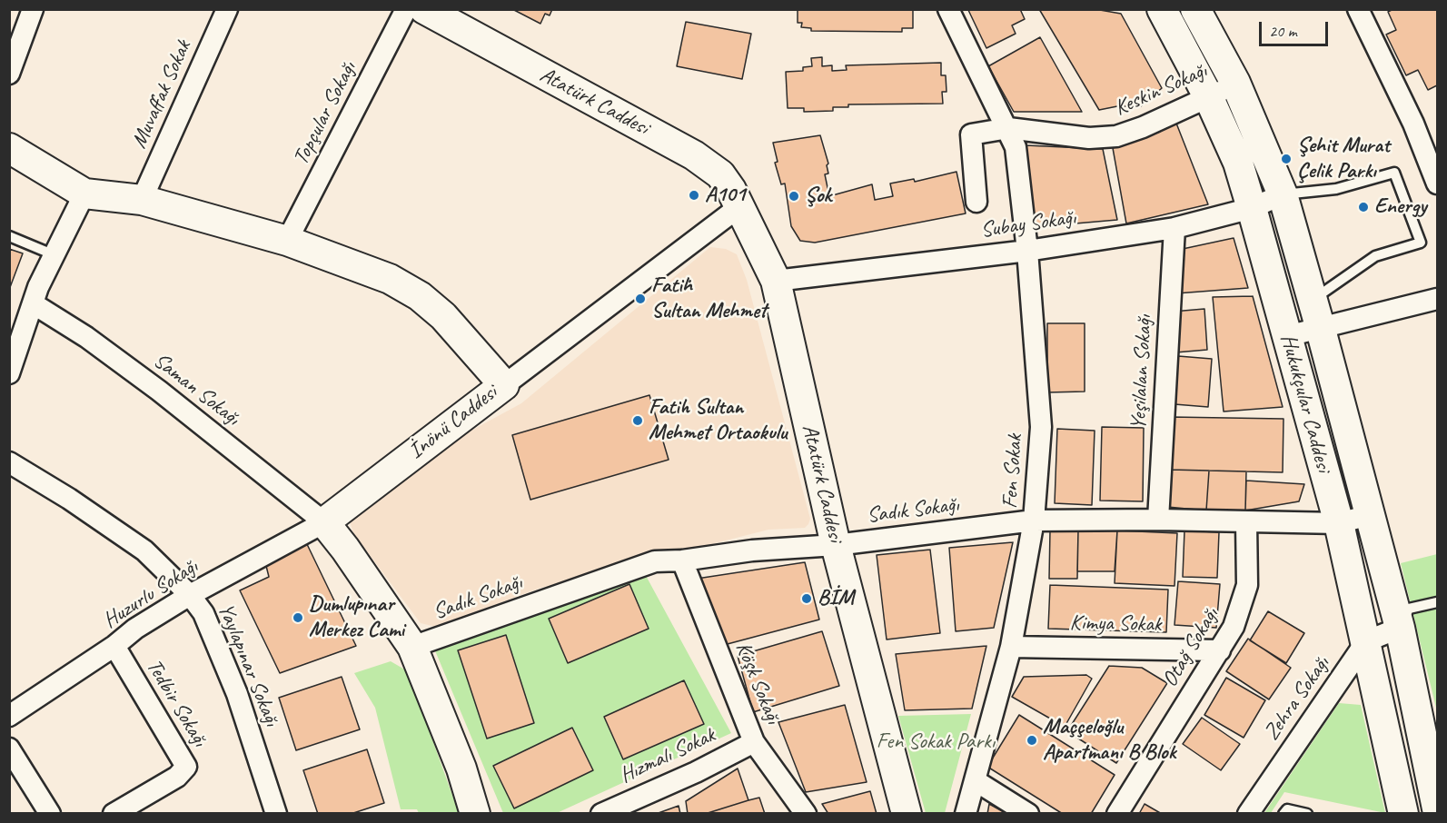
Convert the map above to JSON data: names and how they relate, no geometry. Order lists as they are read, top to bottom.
{
  "streets": {
    "street": [
      "Keskin Sokağı",
      "Muvaffak Sokak",
      "Atatürk Caddesi",
      "Topçular Sokağı",
      "Subay Sokağı",
      "Yeşilalan Sokağı",
      "Saman Sokağı",
      "Hukukçular Caddesi",
      "İnönü Caddesi",
      "Fen Sokak",
      "Sadık Sokağı",
      "Huzurlu Sokağı",
      "Kimya Sokak",
      "Otağ Sokağı",
      "Yaylapınar Sokağı",
      "Köşk Sokağı",
      "Zehra Sokağı",
      "Tedbir Sokağı",
      "Hızmalı Sokak"
    ]
  },
  "crossings": [
    ["Keskin Sokağı", "Hukukçular Caddesi"],
    ["Keskin Sokağı", "Fen Sokak"],
    ["Muvaffak Sokak", "İnönü Caddesi"],
    ["Atatürk Caddesi", "Subay Sokağı"],
    ["Atatürk Caddesi", "Sadık Sokağı"],
    ["Topçular Sokağı", "İnönü Caddesi"],
    ["Subay Sokağı", "Yeşilalan Sokağı"],
    ["Subay Sokağı", "Hukukçular Caddesi"],
    ["Subay Sokağı", "Fen Sokak"],
    ["Yeşilalan Sokağı", "Sadık Sokağı"],
    ["Saman Sokağı", "İnönü Caddesi"],
    ["Saman Sokağı", "Huzurlu Sokağı"],
    ["Hukukçular Caddesi", "Sadık Sokağı"],
    ["Hukukçular Caddesi", "Zehra Sokağı"],
    ["İnönü Caddesi", "Huzurlu Sokağı"],
    ["Fen Sokak", "Sadık Sokağı"],
    ["Fen Sokak", "Kimya Sokak"],
    ["Sadık Sokağı", "Otağ Sokağı"],
    ["Sadık Sokağı", "Köşk Sokağı"],
    ["Huzurlu Sokağı", "Yaylapınar Sokağı"],
    ["Huzurlu Sokağı", "Tedbir Sokağı"],
    ["Kimya Sokak", "Otağ Sokağı"],
    ["Köşk Sokağı", "Hızmalı Sokak"]
  ],
  "parks": ["Fen Sokak Parkı"],
  "places": [
    "Şehit Murat Çelik Parkı",
    "A101",
    "Şok",
    "Energy",
    "Fati̇h Sultan Mehmet",
    "Fatih Sultan Mehmet Ortaokulu",
    "BİM",
    "Dumlupınar Merkez Cami",
    "Maççeloğlu Apartmanı B Blok"
  ],
  "scale_bar": "20 m"
}
